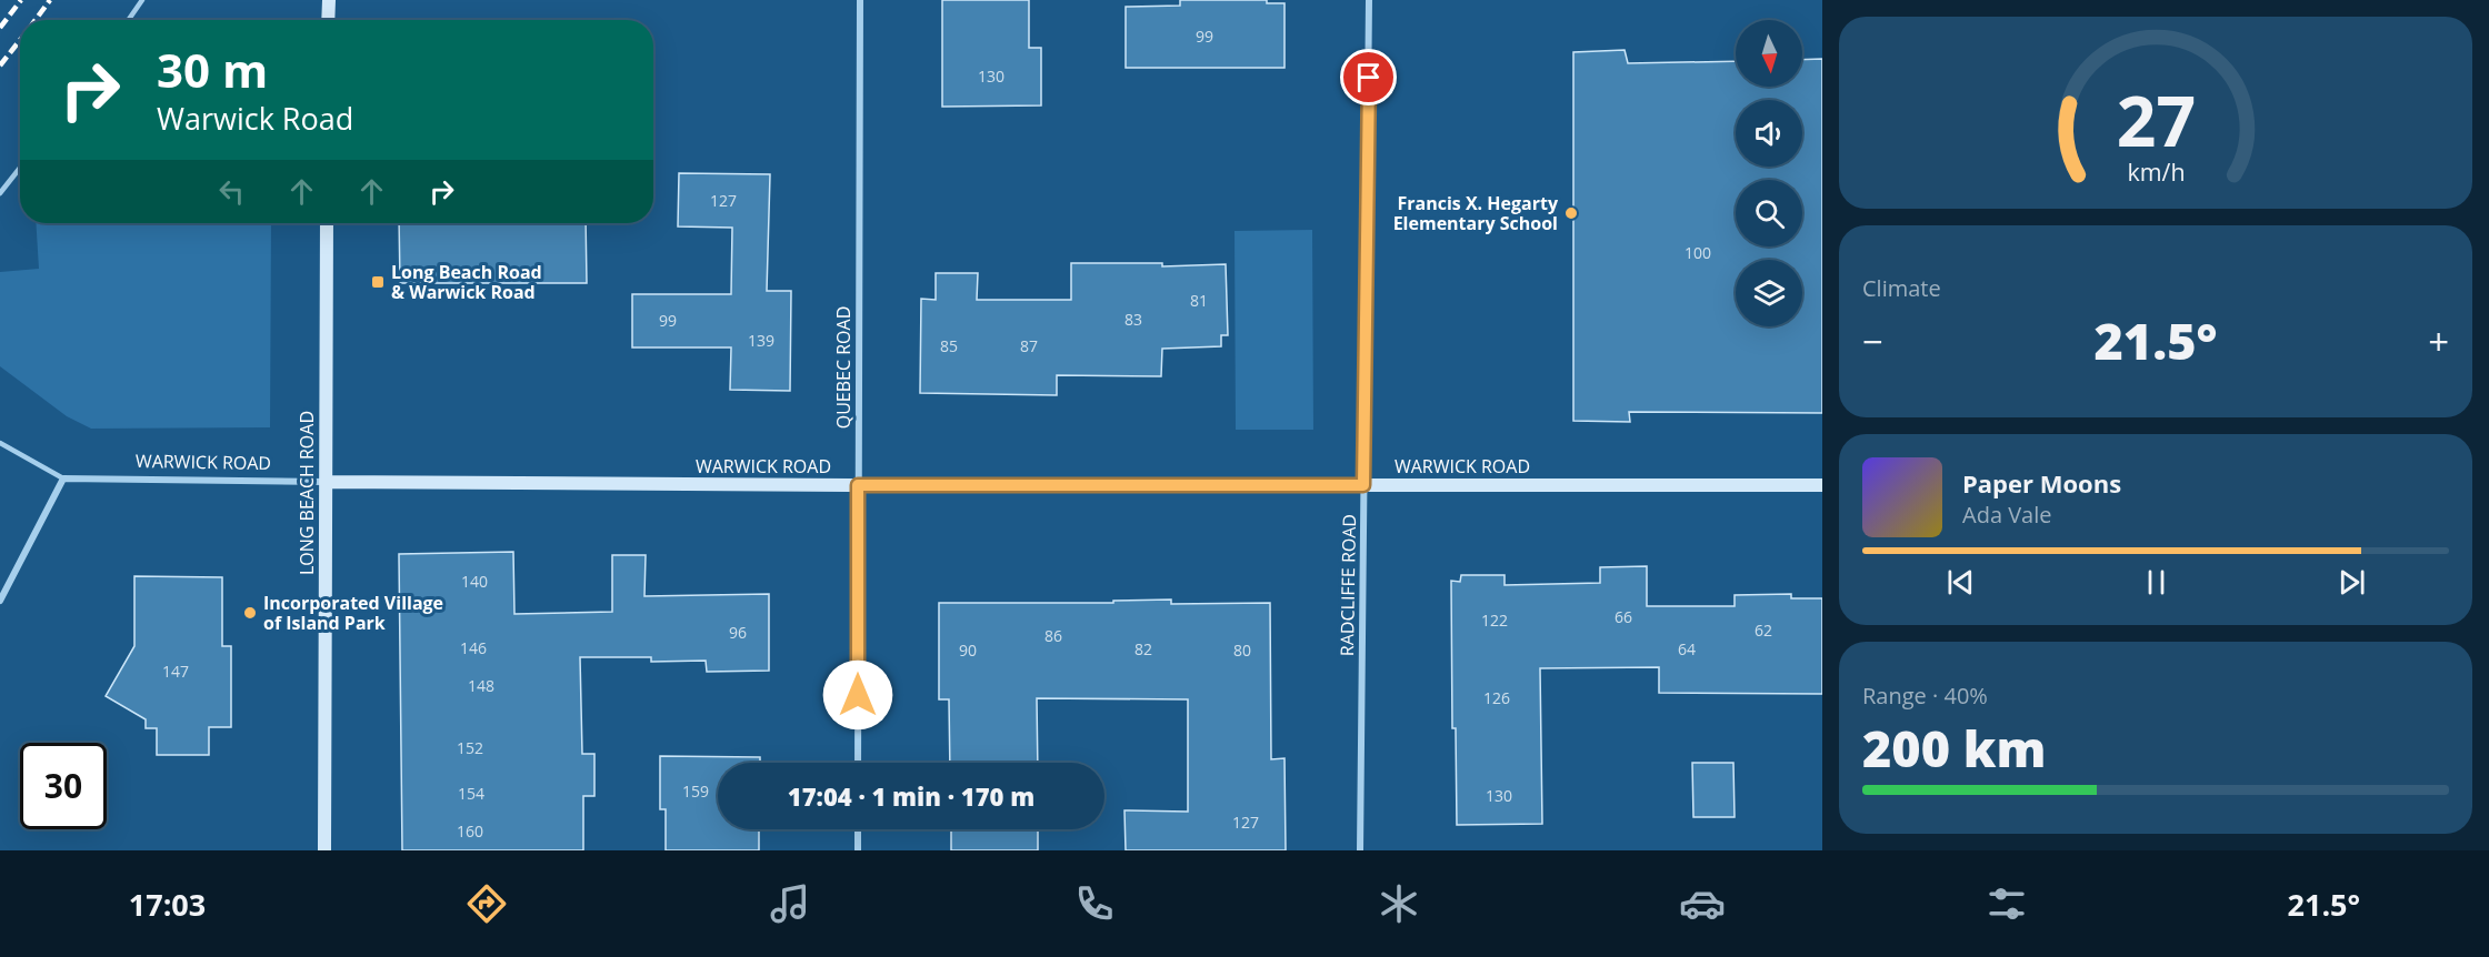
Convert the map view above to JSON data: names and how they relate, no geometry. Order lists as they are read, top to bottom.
{
  "streets": {
    "street": [
      "QUEBEC ROAD",
      "WARWICK ROAD",
      "LONG BEACH ROAD",
      "RADCLIFFE ROAD"
    ]
  },
  "crossings": [
    ["QUEBEC ROAD", "WARWICK ROAD"],
    ["WARWICK ROAD", "LONG BEACH ROAD"],
    ["WARWICK ROAD", "RADCLIFFE ROAD"]
  ],
  "places": {
    "other": ["Francis X. Hegarty Elementary School", "Incorporated Village of Island Park"],
    "transit": ["Long Beach Road & Warwick Road"]
  },
  "house_numbers": [
    "99",
    "130",
    "127",
    "100",
    "81",
    "83",
    "99",
    "139",
    "85",
    "87",
    "140",
    "66",
    "122",
    "62",
    "96",
    "86",
    "146",
    "82",
    "64",
    "90",
    "80",
    "147",
    "148",
    "126",
    "152",
    "159",
    "154",
    "130",
    "127",
    "160"
  ],
  "north": "bottom",
  "page": {
    "turn": ["30 m", "Warwick Road"],
    "tile": [
      "Climate",
      ["Range · 40%", "200 km"]
    ],
    "heat": ["−", "21.5°", "+"],
    "song": ["Paper Moons", "Ada Vale"],
    "limit": "30",
    "trip": "17:04 · 1 min · 170 m",
    "tabs": ["17:03", "21.5°"],
    "gauge": ["27", "km/h"]
  }
}
